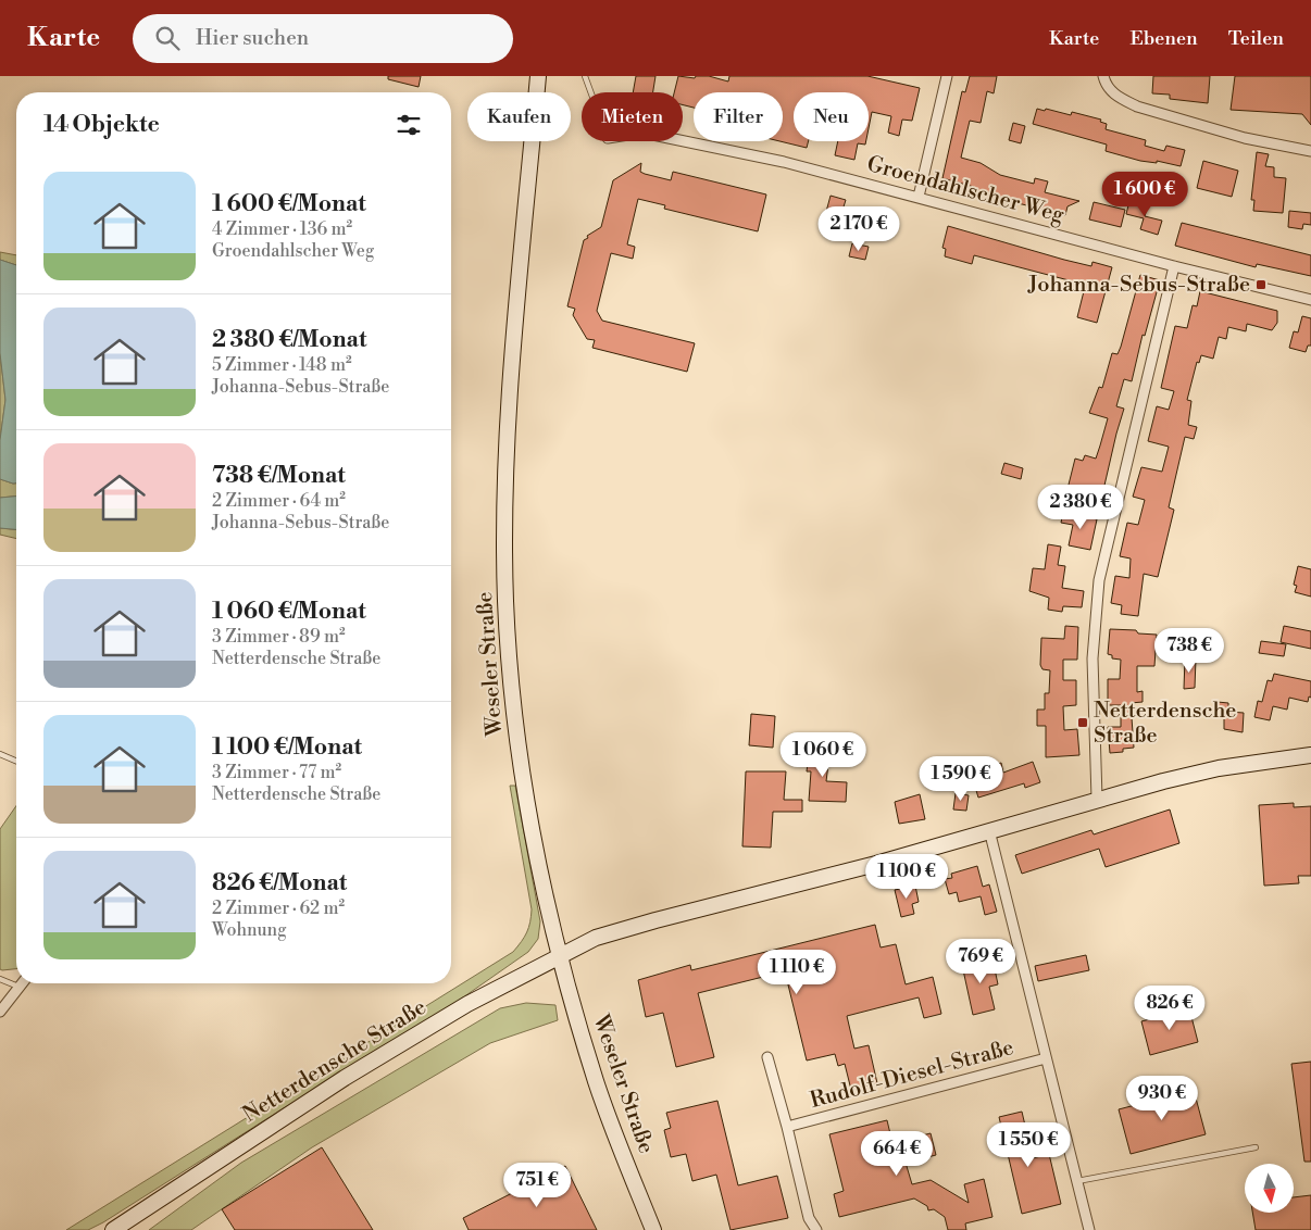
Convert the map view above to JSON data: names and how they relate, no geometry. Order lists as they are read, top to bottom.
{
  "streets": {
    "main road": ["Weseler Straße", "Netterdensche Straße"],
    "street": ["Groendahlscher Weg", "Rudolf-Diesel-Straße"]
  },
  "crossings": [
    ["Weseler Straße", "Netterdensche Straße"]
  ],
  "places": {
    "transit": ["Johanna-Sebus-Straße", "Netterdensche Straße"]
  },
  "north": "bottom",
  "page": {
    "header": "Karte",
    "search": "Hier suchen",
    "nav": ["Karte", "Ebenen", "Teilen"],
    "chip": [
      "Kaufen",
      "Mieten",
      "Filter",
      "Neu"
    ],
    "heading": "14 Objekte",
    "list": [
      {
        "name": "1 600 €/Monat",
        "note": "4 Zimmer · 136 m² · Groendahlscher Weg"
      },
      {
        "name": "2 380 €/Monat",
        "note": "5 Zimmer · 148 m² · Johanna-Sebus-Straße"
      },
      {
        "name": "738 €/Monat",
        "note": "2 Zimmer · 64 m² · Johanna-Sebus-Straße"
      },
      {
        "name": "1 060 €/Monat",
        "note": "3 Zimmer · 89 m² · Netterdensche Straße"
      },
      {
        "name": "1 100 €/Monat",
        "note": "3 Zimmer · 77 m² · Netterdensche Straße"
      },
      {
        "name": "826 €/Monat",
        "note": "2 Zimmer · 62 m² · Wohnung"
      }
    ],
    "price": [
      "1 600 €",
      "2 170 €",
      "2 380 €",
      "738 €",
      "1 060 €",
      "1 590 €",
      "1 100 €",
      "769 €",
      "1 110 €",
      "826 €",
      "930 €",
      "1 550 €",
      "664 €",
      "751 €"
    ]
  }
}
